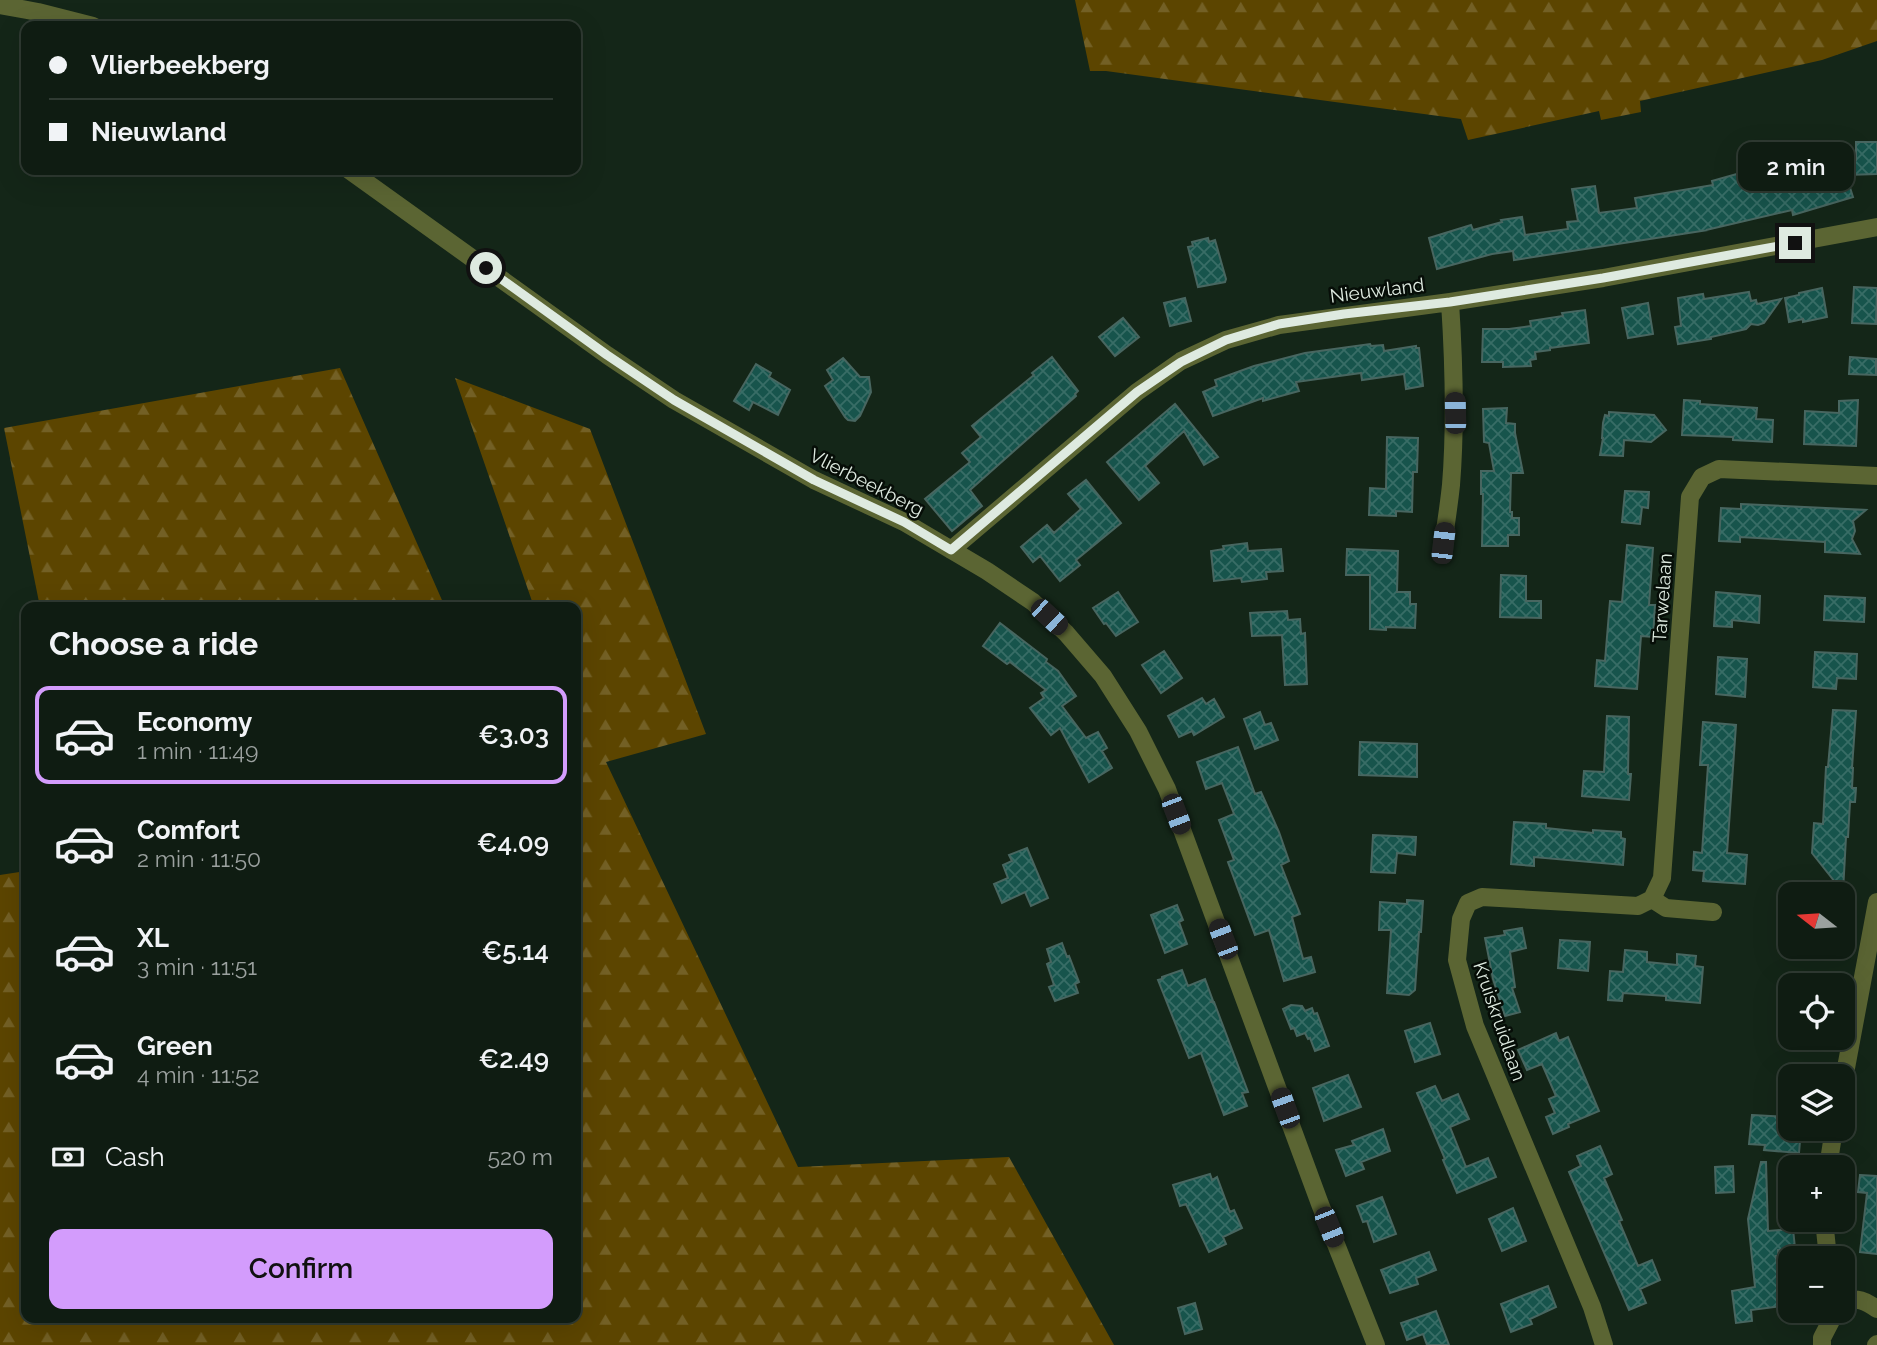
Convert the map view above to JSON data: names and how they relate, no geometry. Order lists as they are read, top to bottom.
{
  "streets": {
    "street": [
      "Nieuwland",
      "Vlierbeekberg",
      "Tarwelaan",
      "Kruiskruidlaan"
    ]
  },
  "crossings": [
    ["Nieuwland", "Vlierbeekberg"],
    ["Tarwelaan", "Kruiskruidlaan"]
  ],
  "north": "left",
  "page": {
    "banner": ["Vlierbeekberg", "Nieuwland"],
    "bubble": "2 min",
    "heading": "Choose a ride",
    "list": [
      {
        "name": "Economy",
        "note": "1 min · 11:49",
        "value": "€3.03"
      },
      {
        "name": "Comfort",
        "note": "2 min · 11:50",
        "value": "€4.09"
      },
      {
        "name": "XL",
        "note": "3 min · 11:51",
        "value": "€5.14"
      },
      {
        "name": "Green",
        "note": "4 min · 11:52",
        "value": "€2.49"
      }
    ],
    "map_buttons": ["+", "−"],
    "pay": ["Cash", "520 m"],
    "buttons": "Confirm"
  }
}
